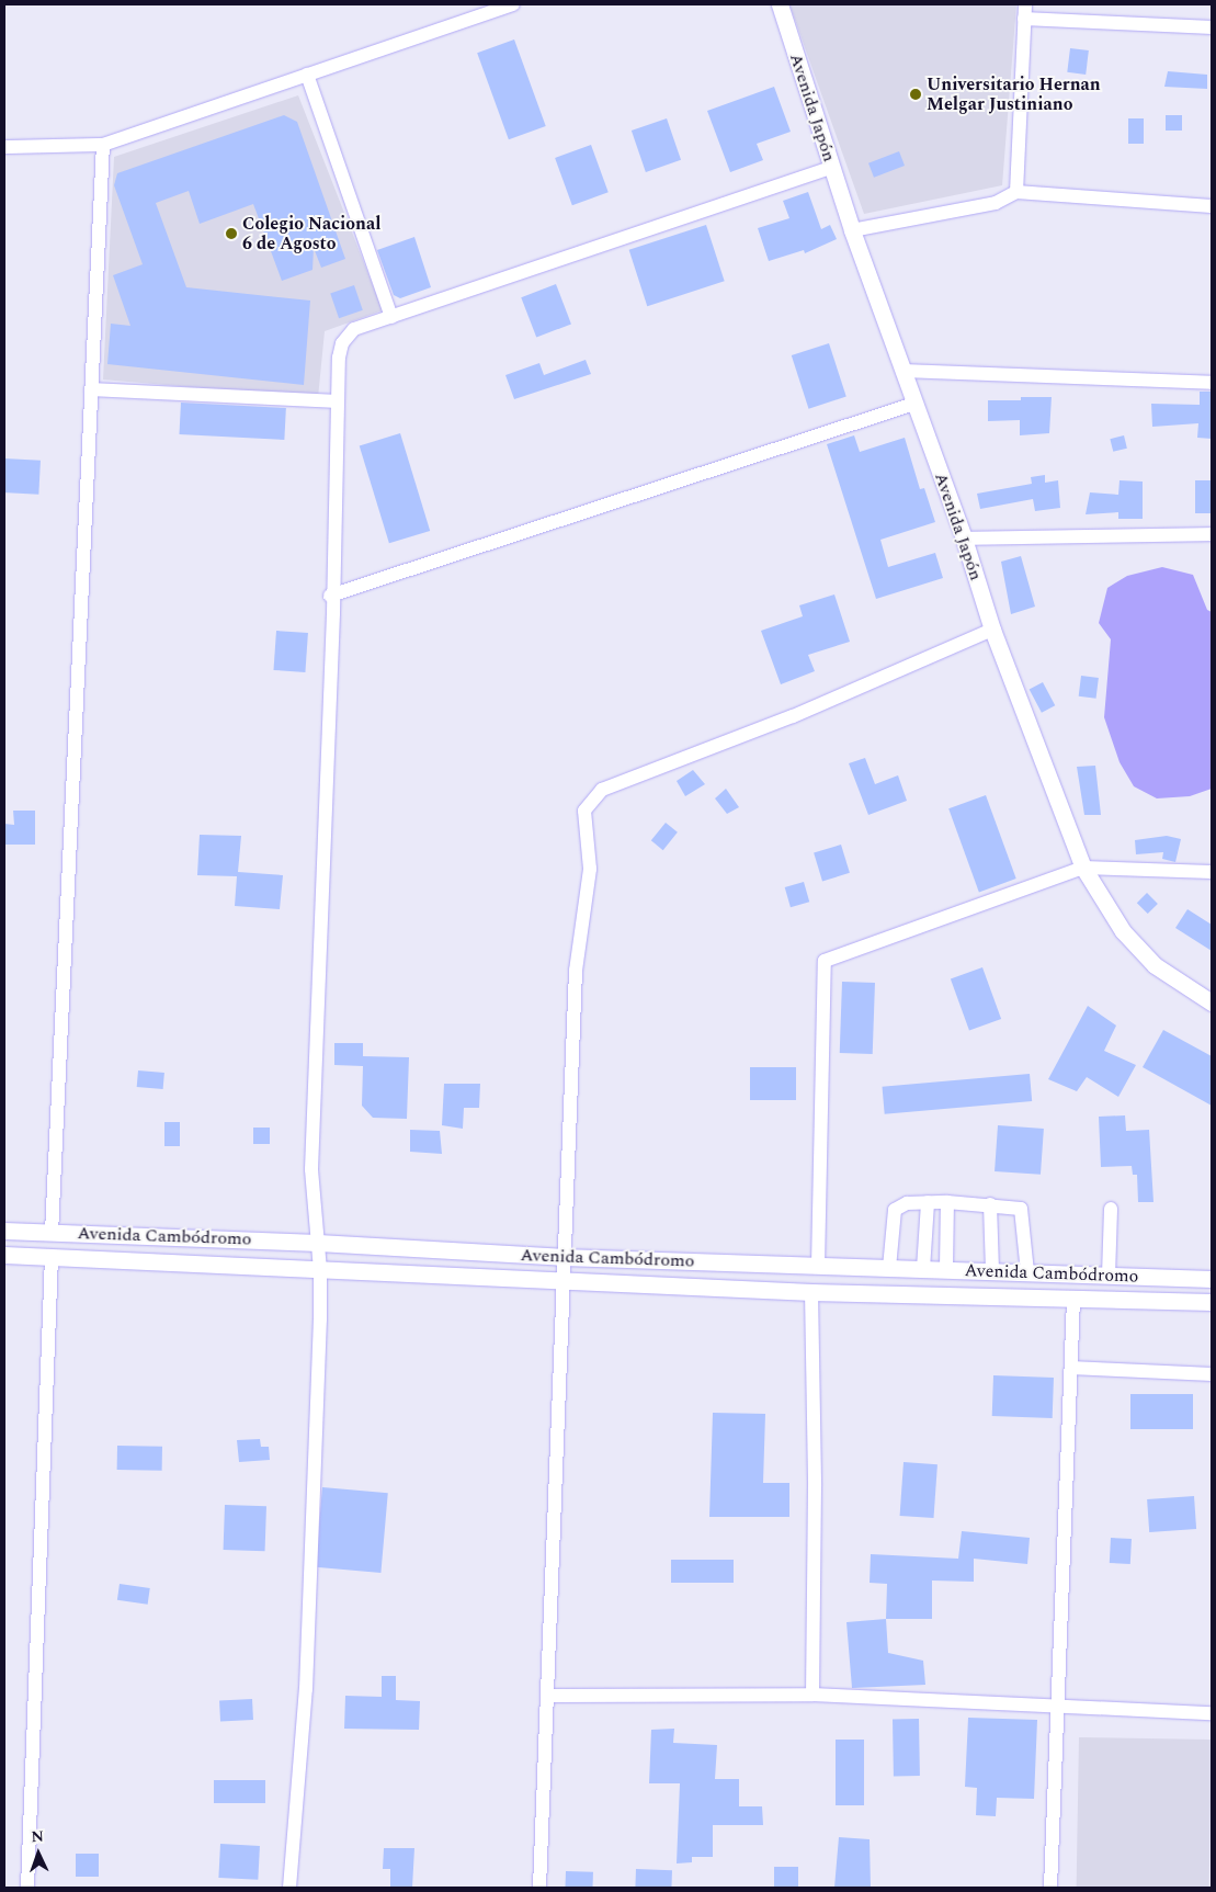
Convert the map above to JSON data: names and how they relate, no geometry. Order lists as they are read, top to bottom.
{
  "streets": {
    "street": ["Avenida Japón", "Avenida Cambódromo"]
  },
  "places": ["Universitario Hernan Melgar Justiniano", "Colegio Nacional 6 de Agosto"],
  "north": "top"
}
